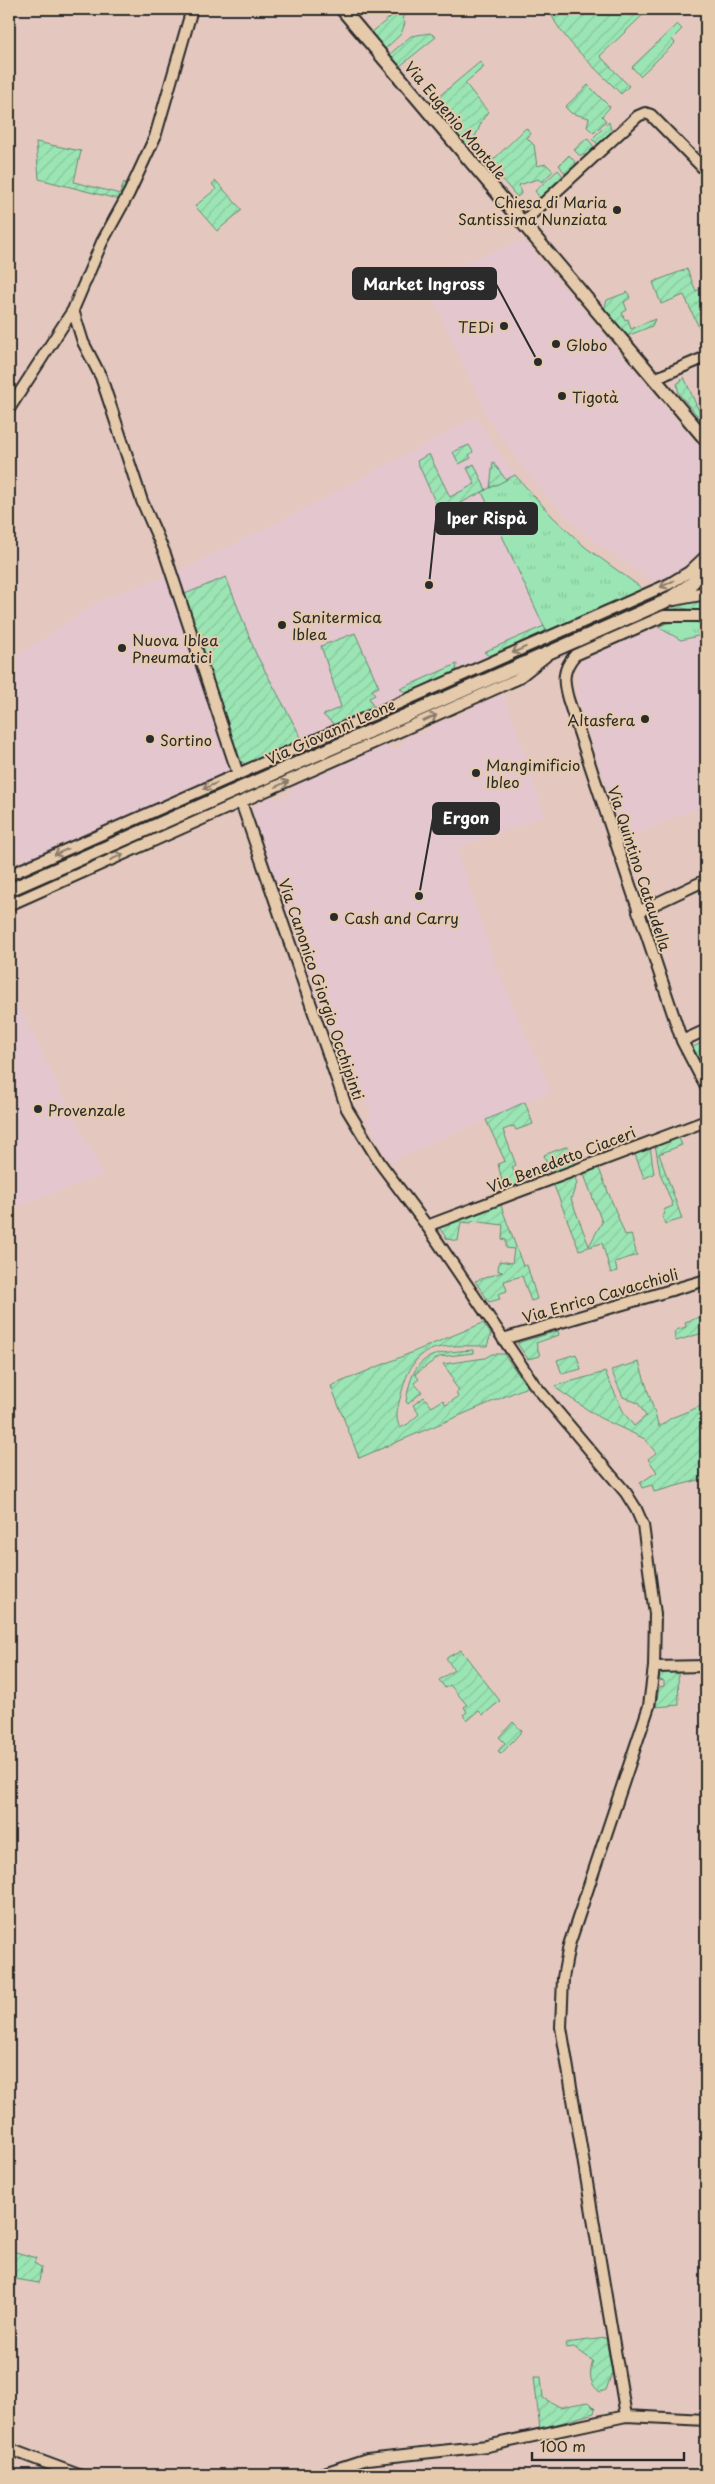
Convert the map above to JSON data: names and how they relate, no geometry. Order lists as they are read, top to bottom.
{
  "streets": {
    "main road": ["Via Eugenio Montale", "Via Giovanni Leone"],
    "street": [
      "Via Quintino Cataudella",
      "Via Canonico Giorgio Occhipinti",
      "Via Benedetto Ciaceri",
      "Via Enrico Cavacchioli"
    ]
  },
  "crossings": [
    ["Via Canonico Giorgio Occhipinti", "Via Benedetto Ciaceri"],
    ["Via Canonico Giorgio Occhipinti", "Via Enrico Cavacchioli"]
  ],
  "places": [
    "Chiesa di Maria Santissima Nunziata",
    "TEDi",
    "Globo",
    "Market Ingross",
    "Tigotà",
    "Iper Rispà",
    "Sanitermica Iblea",
    "Nuova Iblea Pneumatici",
    "Altasfera",
    "Sortino",
    "Mangimificio Ibleo",
    "Ergon",
    "Cash and Carry",
    "Provenzale"
  ],
  "scale_bar": "100 m"
}
